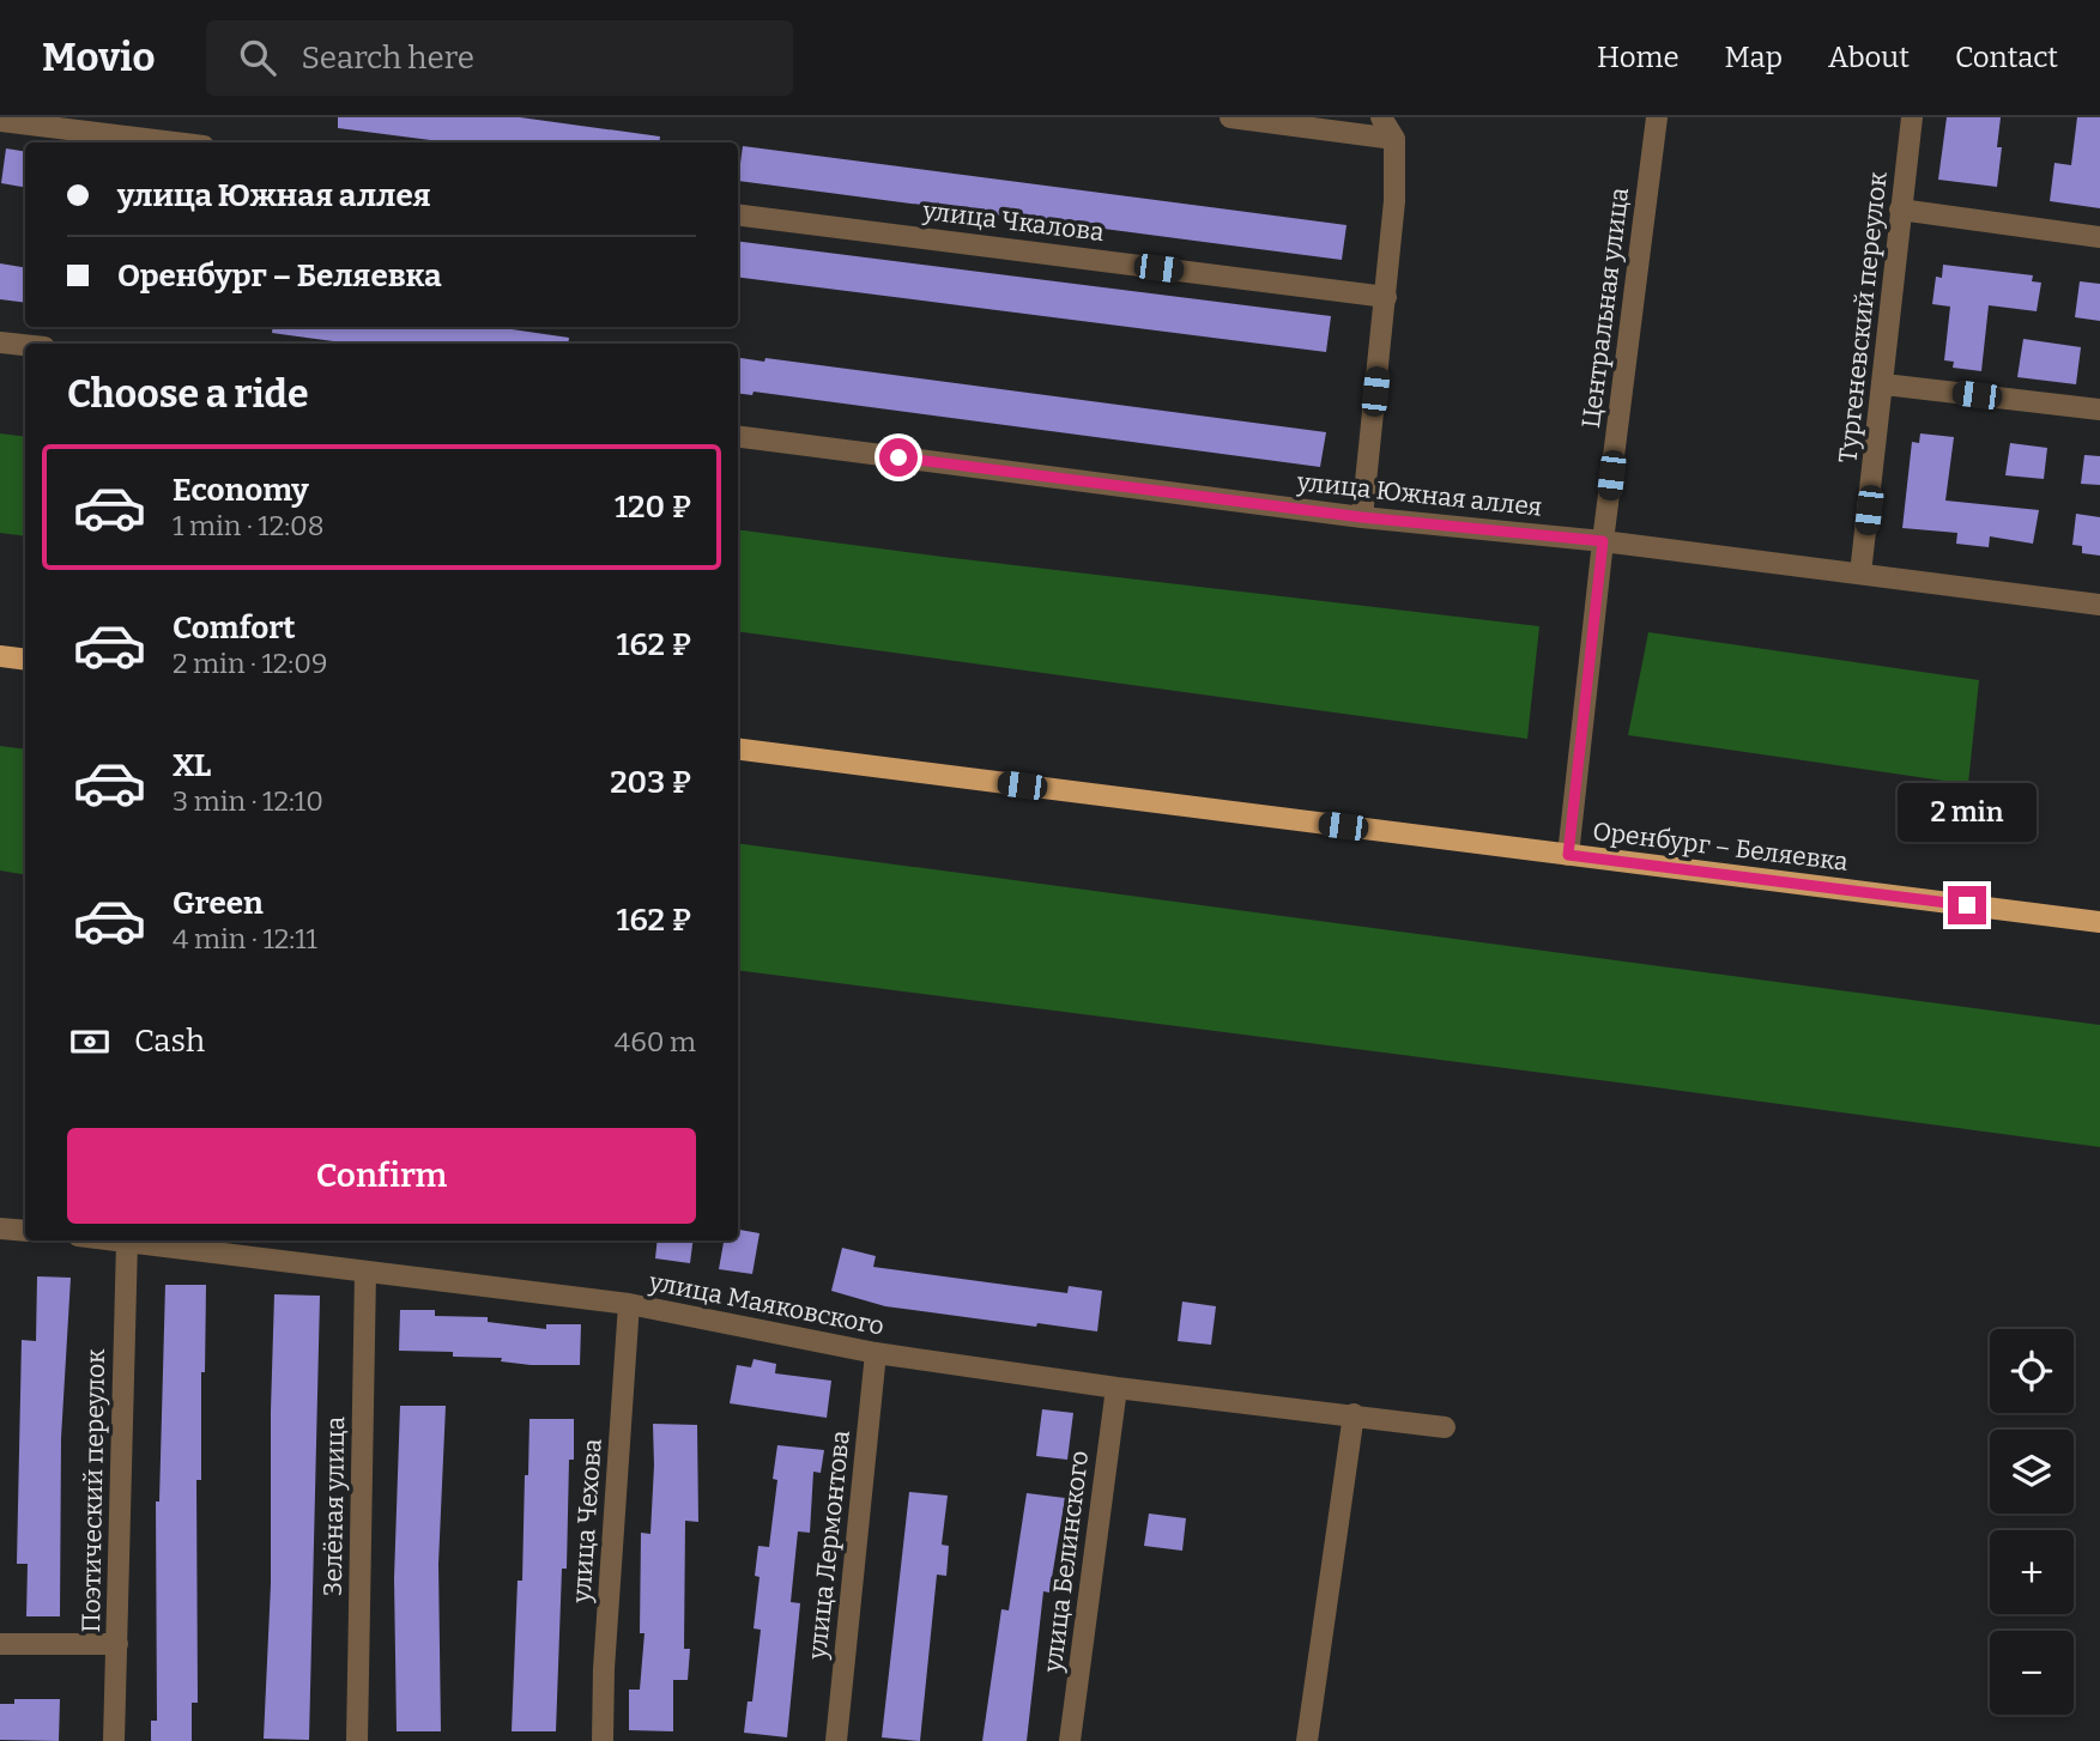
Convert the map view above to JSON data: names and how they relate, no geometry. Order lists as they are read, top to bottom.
{
  "streets": {
    "main road": ["Оренбург – Беляевка"],
    "street": [
      "улица Чкалова",
      "Центральная улица",
      "Тургеневский переулок",
      "улица Южная аллея",
      "улица Маяковского",
      "Поэтический переулок",
      "Зелёная улица",
      "улица Чехова",
      "улица Лермонтова",
      "улица Белинского"
    ]
  },
  "crossings": [
    ["Центральная улица", "улица Южная аллея"],
    ["Центральная улица", "Оренбург – Беляевка"],
    ["Тургеневский переулок", "улица Южная аллея"],
    ["улица Маяковского", "Поэтический переулок"],
    ["улица Маяковского", "Зелёная улица"],
    ["улица Маяковского", "улица Чехова"],
    ["улица Маяковского", "улица Лермонтова"],
    ["улица Маяковского", "улица Белинского"]
  ],
  "page": {
    "header": "Movio",
    "search": "Search here",
    "nav": [
      "Home",
      "Map",
      "About",
      "Contact"
    ],
    "banner": ["улица Южная аллея", "Оренбург – Беляевка"],
    "heading": "Choose a ride",
    "list": [
      {
        "name": "Economy",
        "note": "1 min · 12:08",
        "value": "120 ₽"
      },
      {
        "name": "Comfort",
        "note": "2 min · 12:09",
        "value": "162 ₽"
      },
      {
        "name": "XL",
        "note": "3 min · 12:10",
        "value": "203 ₽"
      },
      {
        "name": "Green",
        "note": "4 min · 12:11",
        "value": "162 ₽"
      }
    ],
    "bubble": "2 min",
    "pay": ["Cash", "460 m"],
    "buttons": "Confirm",
    "map_buttons": ["+", "−"]
  }
}
